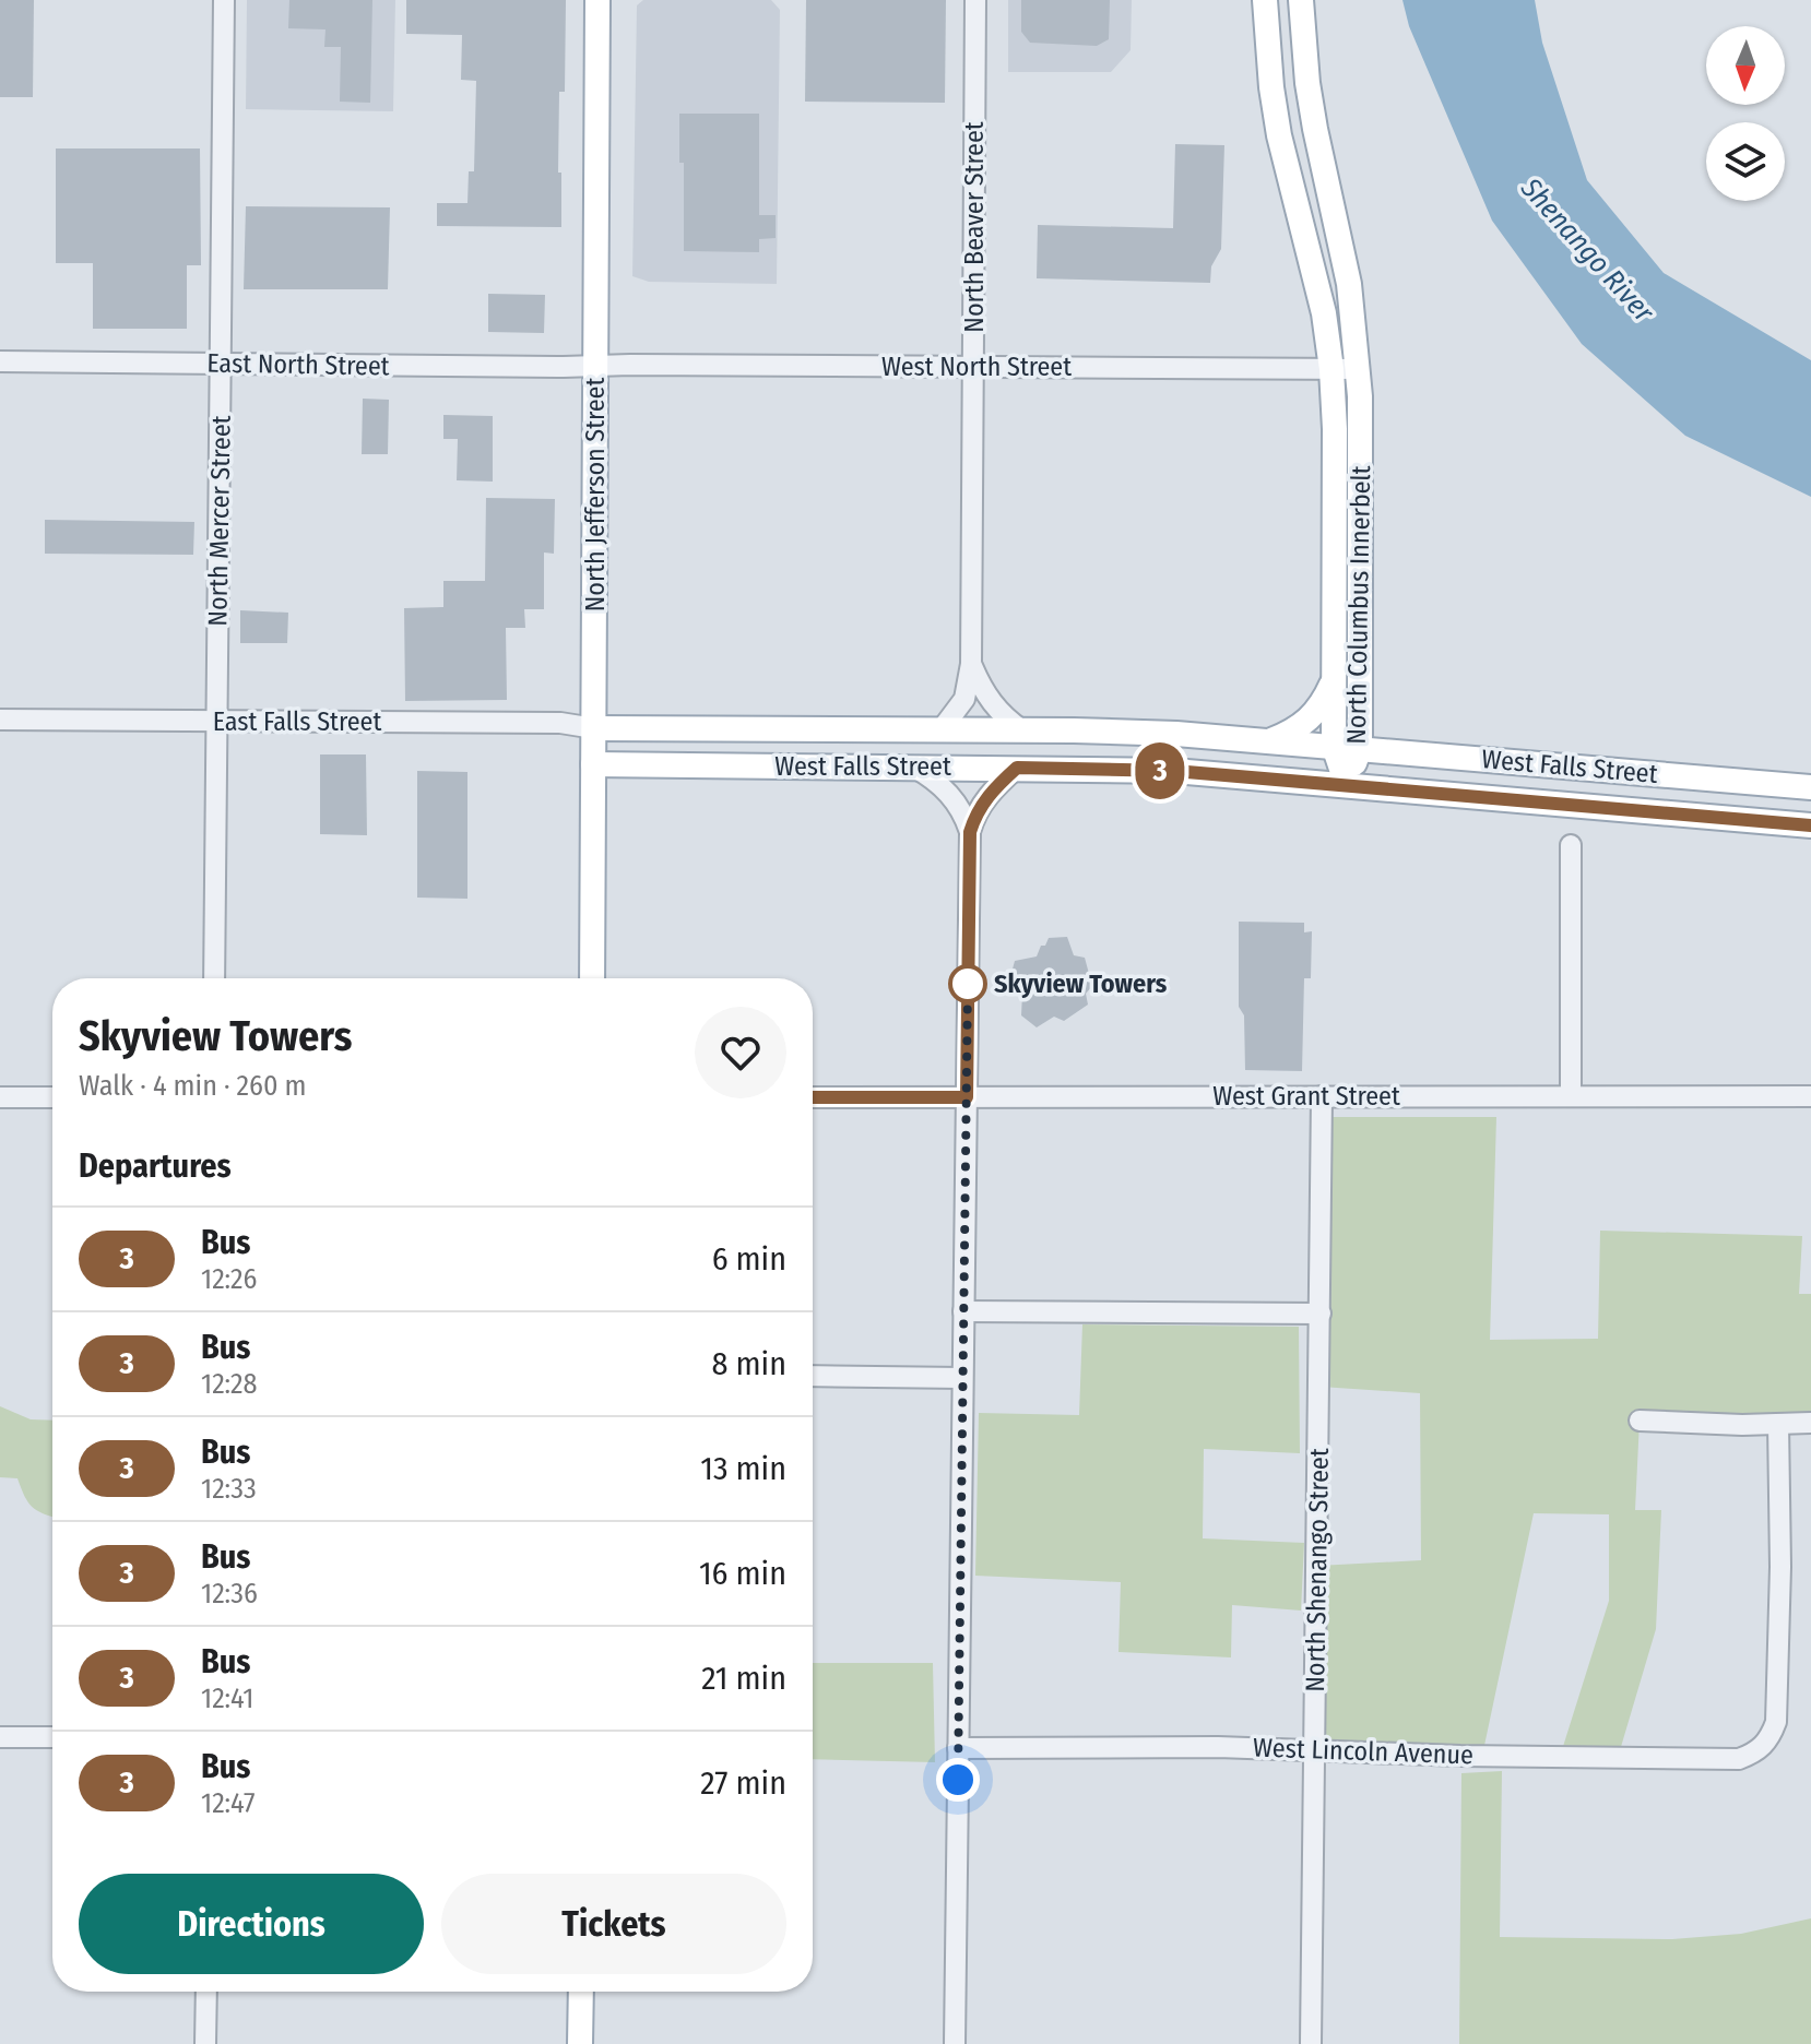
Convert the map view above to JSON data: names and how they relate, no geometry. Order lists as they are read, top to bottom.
{
  "streets": {
    "main road": ["North Jefferson Street", "North Columbus Innerbelt", "West Falls Street"],
    "street": [
      "North Beaver Street",
      "East North Street",
      "West North Street",
      "North Mercer Street",
      "East Falls Street",
      "West Grant Street",
      "North Shenango Street",
      "West Lincoln Avenue"
    ]
  },
  "crossings": [
    ["North Beaver Street", "West North Street"],
    ["North Beaver Street", "West Falls Street"],
    ["East North Street", "West North Street"],
    ["East North Street", "North Jefferson Street"],
    ["East North Street", "North Mercer Street"],
    ["West North Street", "North Jefferson Street"],
    ["West North Street", "North Columbus Innerbelt"],
    ["North Jefferson Street", "East Falls Street"],
    ["North Jefferson Street", "West Falls Street"],
    ["North Mercer Street", "East Falls Street"],
    ["North Columbus Innerbelt", "West Falls Street"],
    ["East Falls Street", "West Falls Street"],
    ["West Grant Street", "North Shenango Street"],
    ["North Shenango Street", "West Lincoln Avenue"]
  ],
  "water": ["Shenango River"],
  "places": ["Skyview Towers"],
  "lines": ["bus line 3"],
  "north": "bottom",
  "page": {
    "on_map": "3",
    "heading": [
      ["Skyview Towers", "Walk · 4 min · 260 m"],
      "Departures"
    ],
    "list": [
      {
        "mark": "3",
        "name": "Bus",
        "note": "12:26",
        "value": "6 min"
      },
      {
        "mark": "3",
        "name": "Bus",
        "note": "12:28",
        "value": "8 min"
      },
      {
        "mark": "3",
        "name": "Bus",
        "note": "12:33",
        "value": "13 min"
      },
      {
        "mark": "3",
        "name": "Bus",
        "note": "12:36",
        "value": "16 min"
      },
      {
        "mark": "3",
        "name": "Bus",
        "note": "12:41",
        "value": "21 min"
      },
      {
        "mark": "3",
        "name": "Bus",
        "note": "12:47",
        "value": "27 min"
      }
    ],
    "buttons": ["Directions", "Tickets"]
  }
}
